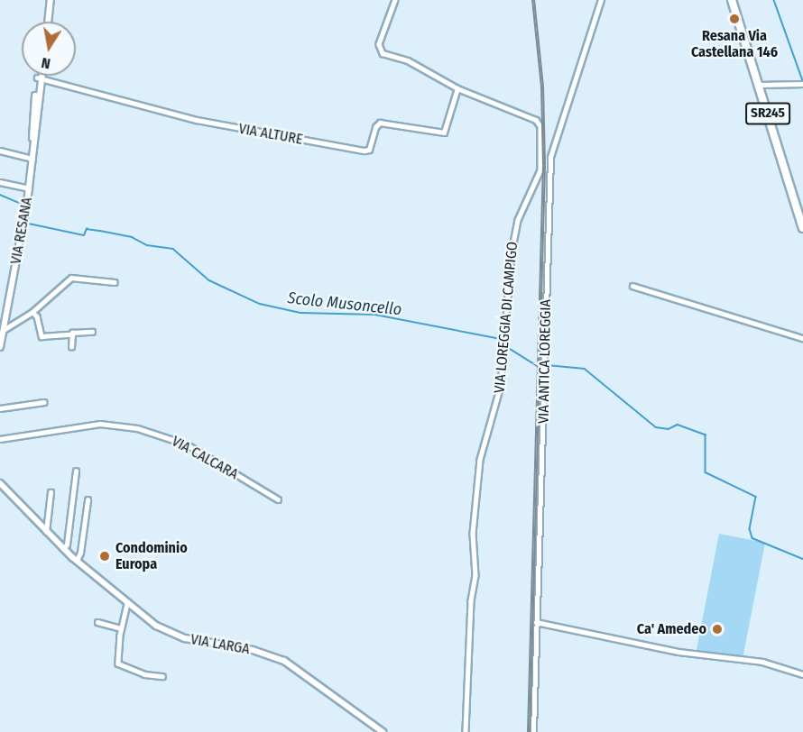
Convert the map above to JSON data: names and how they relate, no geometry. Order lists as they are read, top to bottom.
{
  "streets": {
    "main road": ["SR245"],
    "street": [
      "VIA ALTURE",
      "VIA RESANA",
      "VIA LOREGGIA DI CAMPIGO",
      "VIA ANTICA LOREGGIA",
      "VIA CALCARA",
      "VIA LARGA"
    ]
  },
  "crossings": [
    ["VIA ALTURE", "VIA RESANA"],
    ["VIA ALTURE", "VIA LOREGGIA DI CAMPIGO"]
  ],
  "water": ["Scolo Musoncello"],
  "places": ["Resana Via Castellana 146", "Condominio Europa", "Ca' Amedeo"],
  "north": "bottom"
}
